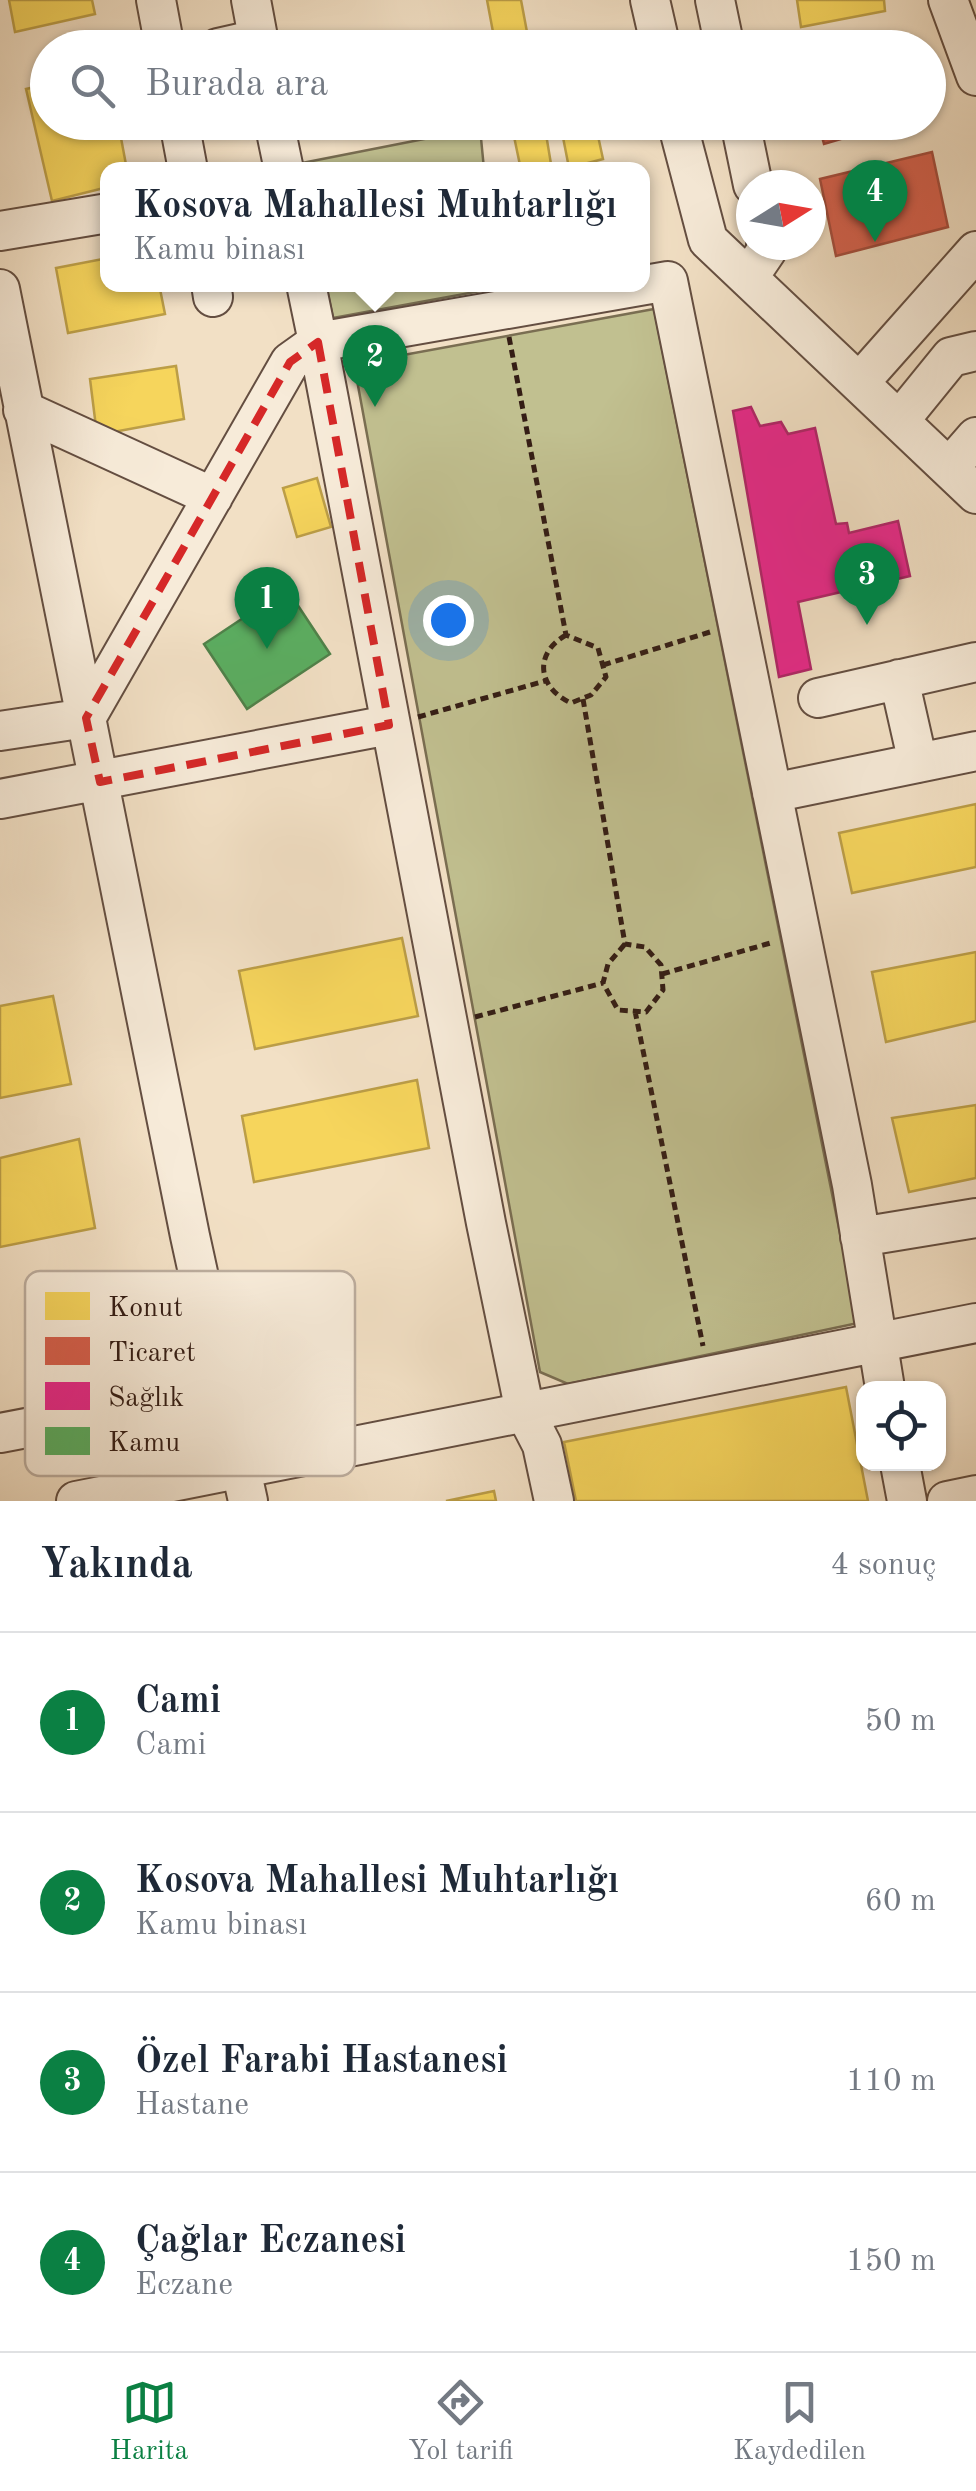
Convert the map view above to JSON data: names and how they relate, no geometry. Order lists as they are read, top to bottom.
{
  "legend": [
    "Konut",
    "Ticaret",
    "Sağlık",
    "Kamu"
  ],
  "north": "right",
  "page": {
    "search": "Burada ara",
    "pins": [
      "4",
      "2",
      "3",
      "1"
    ],
    "popup": ["Kosova Mahallesi Muhtarlığı", "Kamu binası"],
    "heading": ["Yakında", "4 sonuç"],
    "list": [
      {
        "mark": "1",
        "name": "Cami",
        "note": "Cami",
        "value": "50 m"
      },
      {
        "mark": "2",
        "name": "Kosova Mahallesi Muhtarlığı",
        "note": "Kamu binası",
        "value": "60 m"
      },
      {
        "mark": "3",
        "name": "Özel Farabi Hastanesi",
        "note": "Hastane",
        "value": "110 m"
      },
      {
        "mark": "4",
        "name": "Çağlar Eczanesi",
        "note": "Eczane",
        "value": "150 m"
      }
    ],
    "nav": ["Harita", "Yol tarifi", "Kaydedilen"]
  }
}
